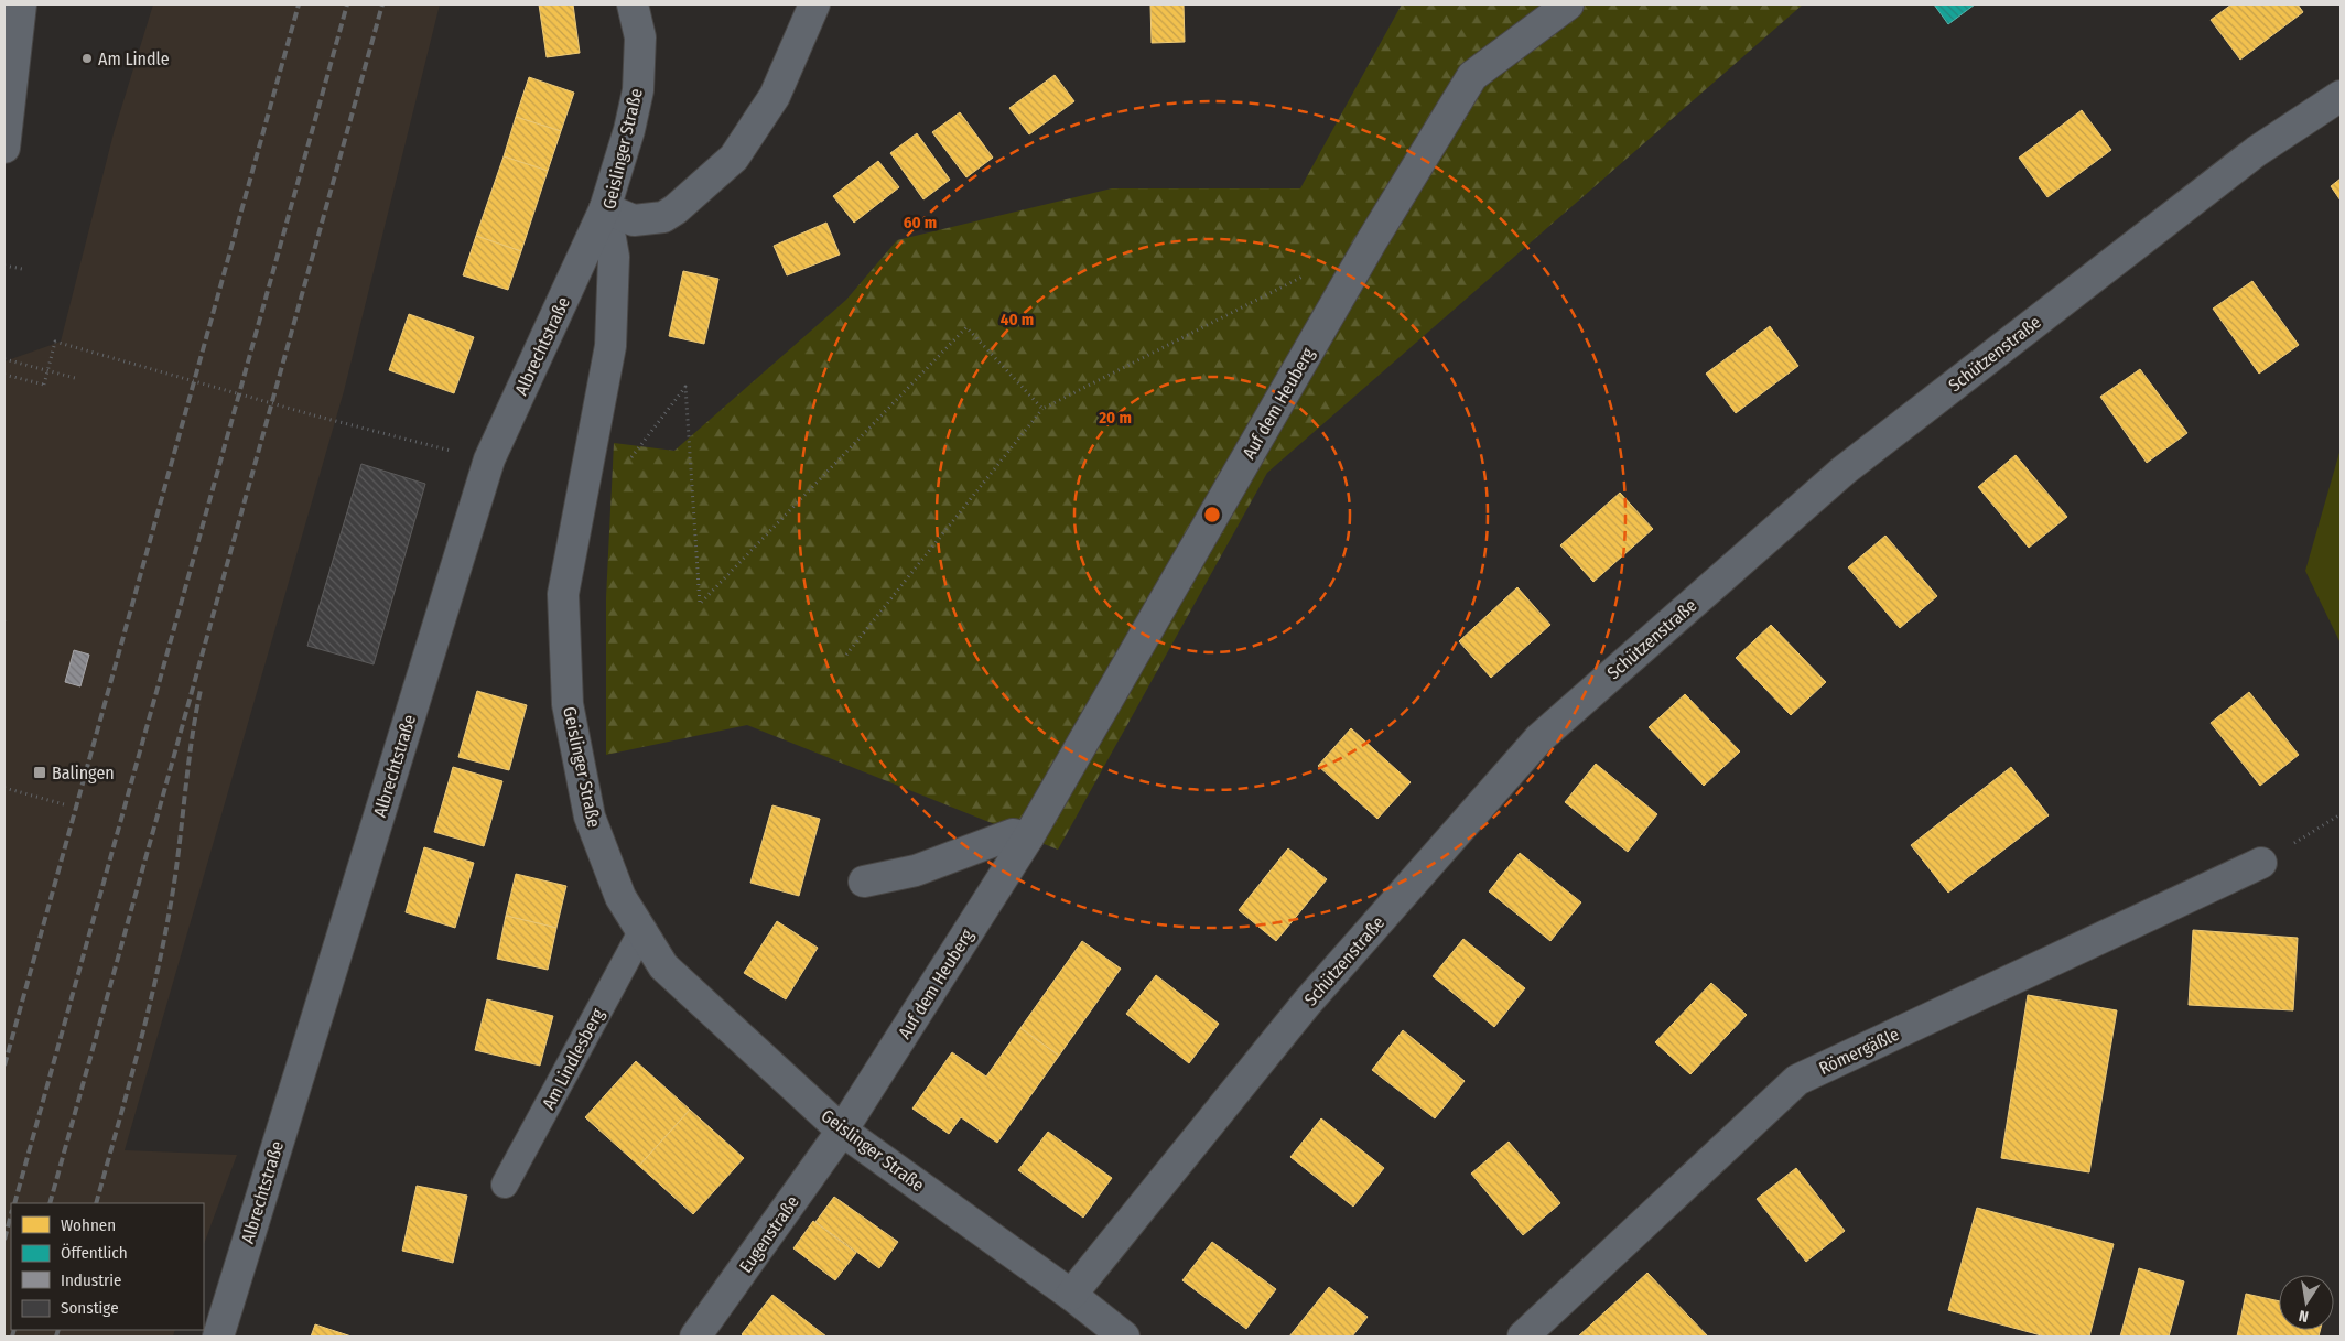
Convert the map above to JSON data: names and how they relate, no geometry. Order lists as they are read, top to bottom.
{
  "streets": {
    "street": [
      "Geislinger Straße",
      "Albrechtstraße",
      "Schützenstraße",
      "Auf dem Heuberg",
      "Römergäßle",
      "Eugenstraße"
    ],
    "lane": ["Am Lindlesberg"]
  },
  "crossings": [
    ["Geislinger Straße", "Albrechtstraße"],
    ["Geislinger Straße", "Schützenstraße"],
    ["Geislinger Straße", "Auf dem Heuberg"],
    ["Geislinger Straße", "Am Lindlesberg"],
    ["Geislinger Straße", "Eugenstraße"],
    ["Auf dem Heuberg", "Eugenstraße"]
  ],
  "places": {
    "other": ["Am Lindle"],
    "transit": ["Balingen"]
  },
  "legend": [
    "Wohnen",
    "Öffentlich",
    "Industrie",
    "Sonstige"
  ],
  "north": "bottom",
  "rings": ["60 m", "40 m", "20 m"]
}
